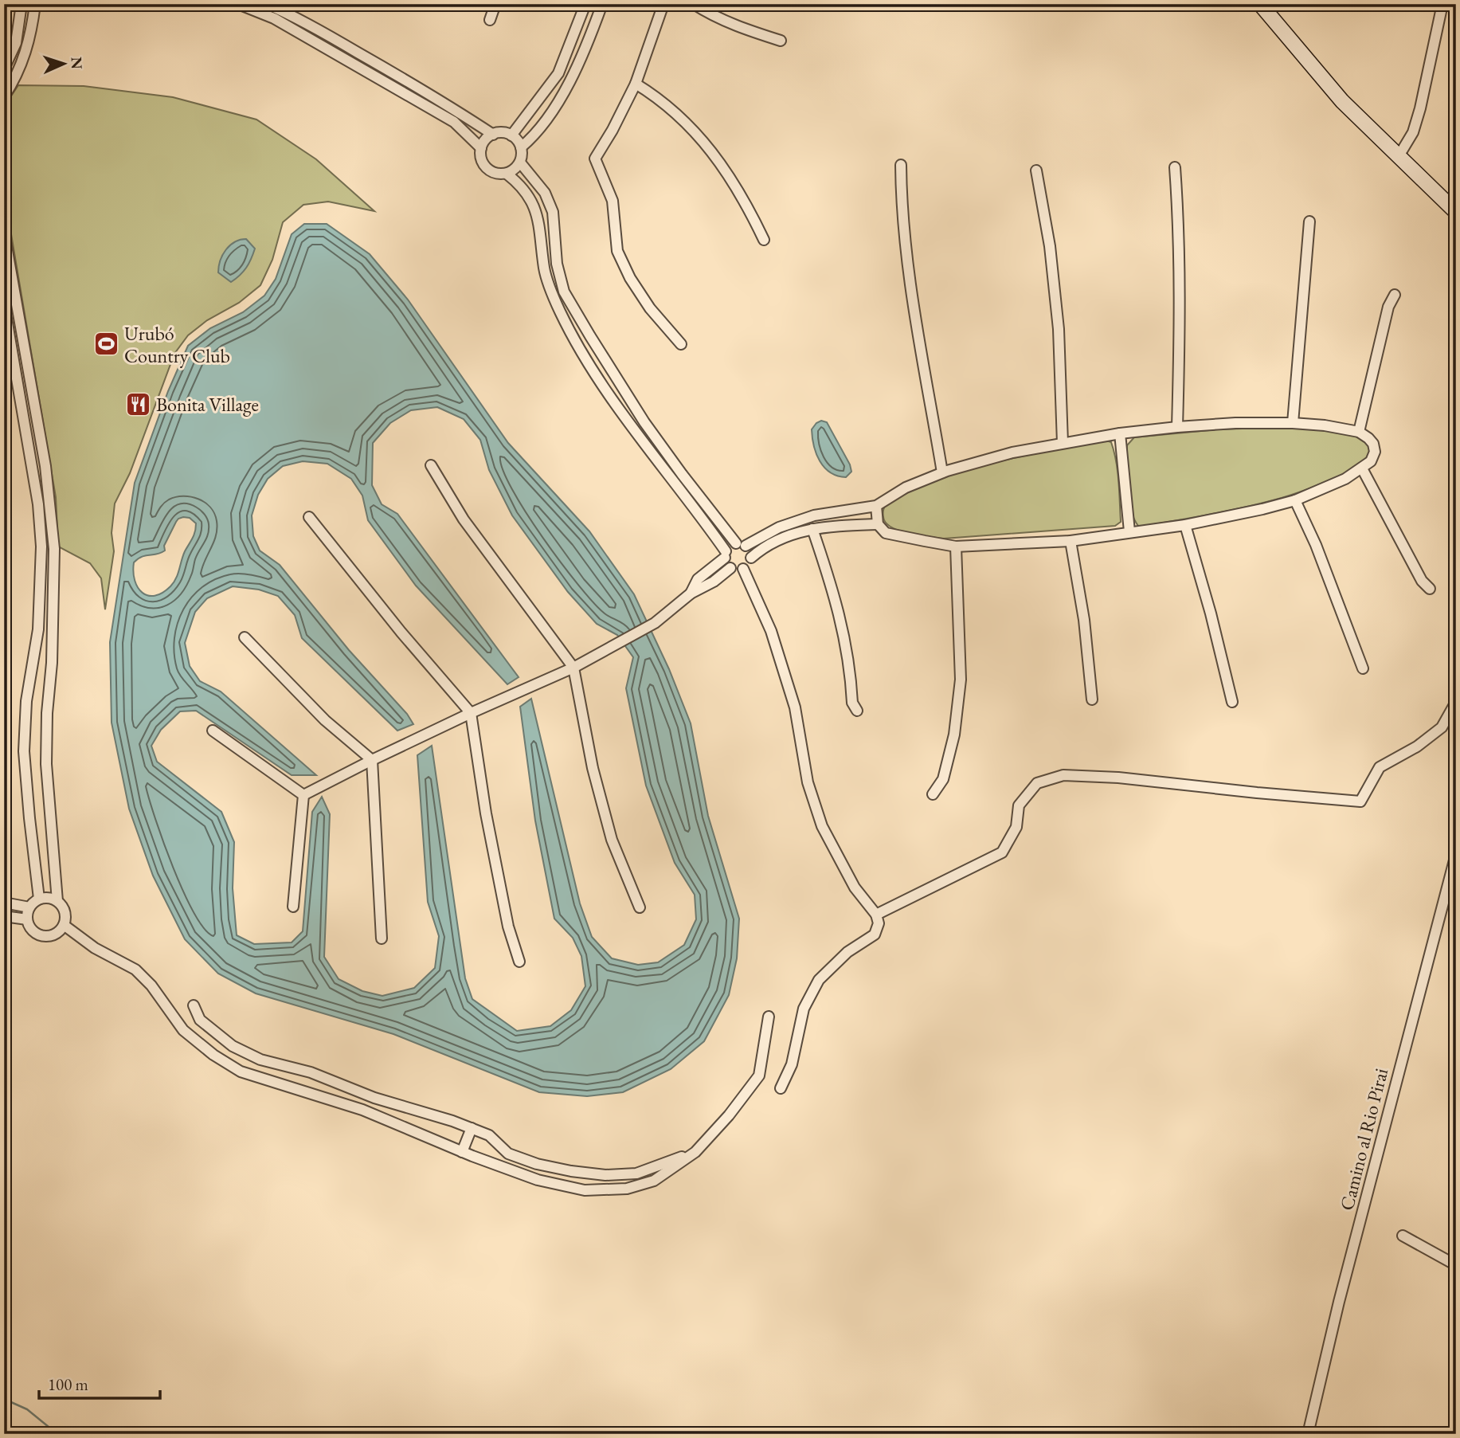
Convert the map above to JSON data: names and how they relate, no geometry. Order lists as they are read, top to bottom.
{
  "streets": {
    "street": ["Camino al Rio Pirai"]
  },
  "places": {
    "sports": ["Urubó Country Club"],
    "restaurant": ["Bonita Village"]
  },
  "scale_bar": "100 m",
  "north": "right"
}
